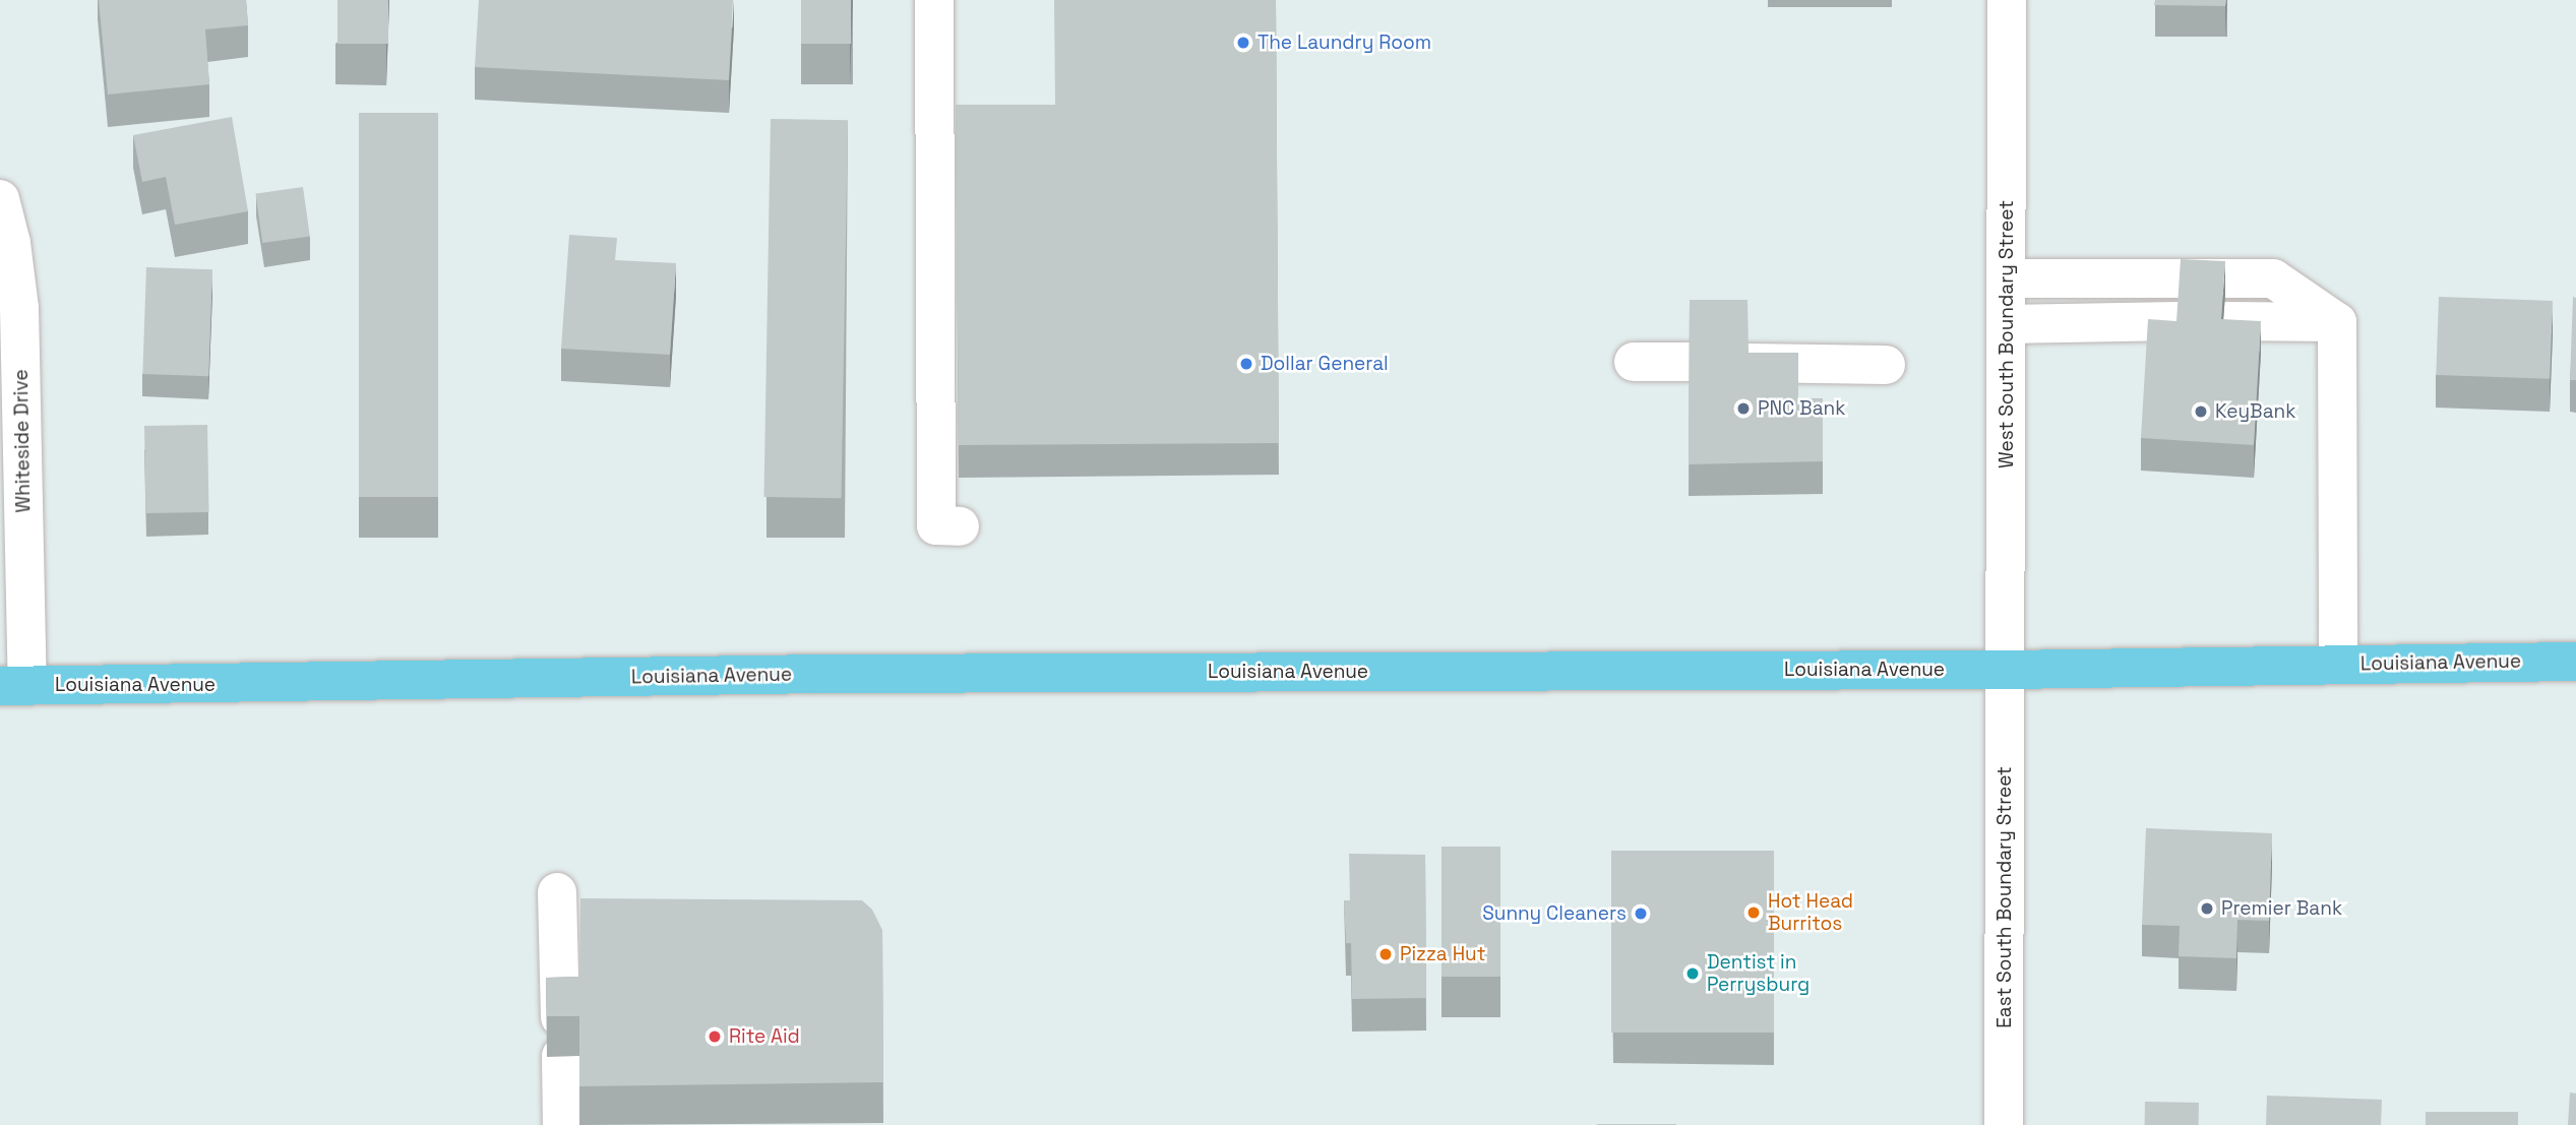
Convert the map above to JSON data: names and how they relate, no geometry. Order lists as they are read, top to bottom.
{
  "streets": {
    "main road": ["Louisiana Avenue"],
    "street": ["West South Boundary Street", "Whiteside Drive", "East South Boundary Street"]
  },
  "crossings": [
    ["West South Boundary Street", "Louisiana Avenue"],
    ["West South Boundary Street", "East South Boundary Street"],
    ["Whiteside Drive", "Louisiana Avenue"],
    ["Louisiana Avenue", "East South Boundary Street"]
  ],
  "places": [
    "The Laundry Room",
    "Dollar General",
    "PNC Bank",
    "KeyBank",
    "Premier Bank",
    "Hot Head Burritos",
    "Sunny Cleaners",
    "Pizza Hut",
    "Dentist in Perrysburg",
    "Rite Aid"
  ]
}
